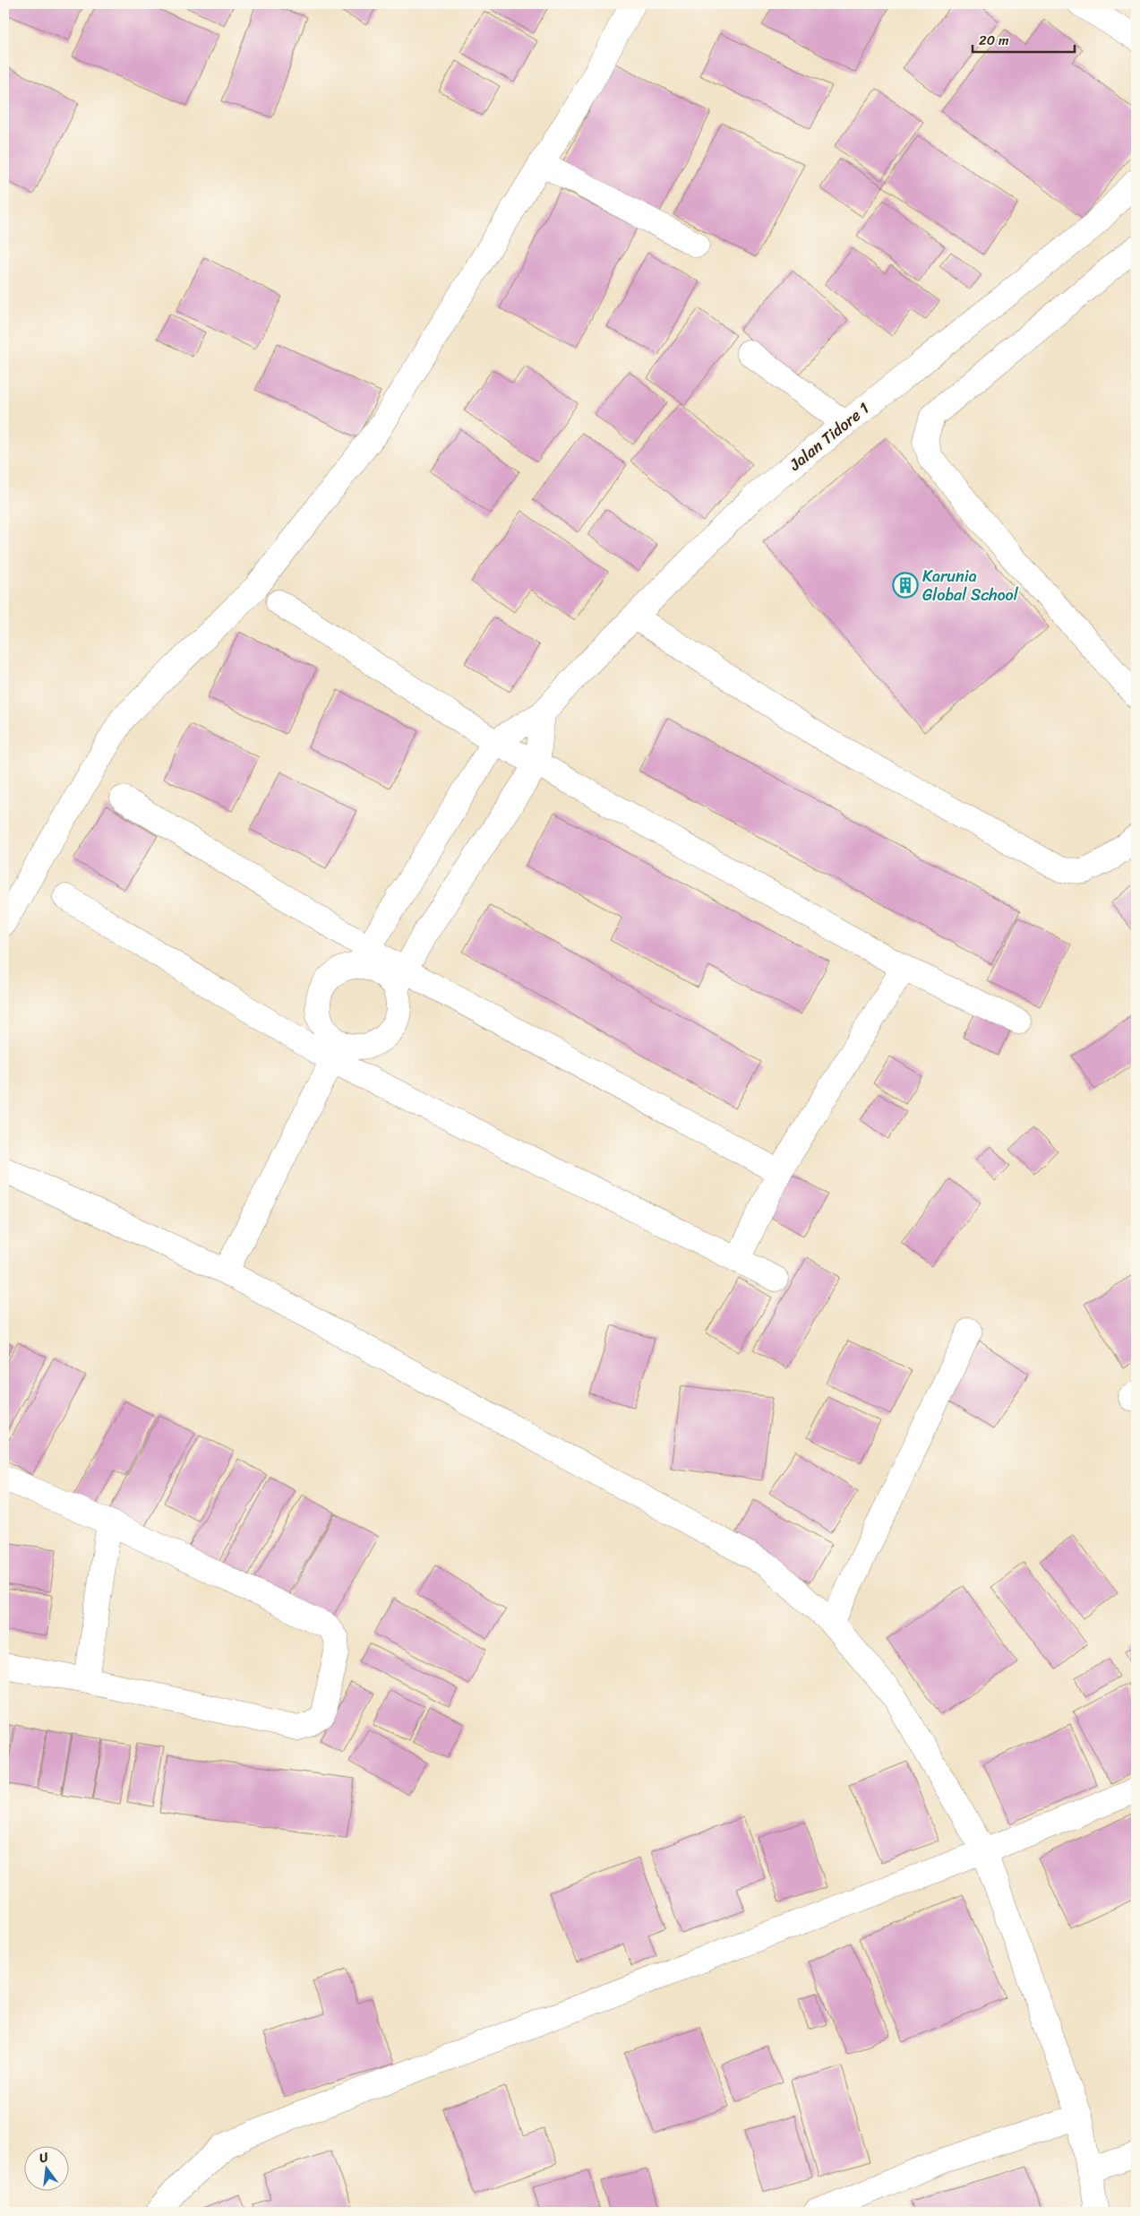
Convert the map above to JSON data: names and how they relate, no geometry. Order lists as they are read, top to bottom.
{
  "streets": {
    "street": ["Jalan Tidore 1"]
  },
  "places": {
    "building": ["Karunia Global School"]
  },
  "scale_bar": "20 m",
  "north": "top"
}
